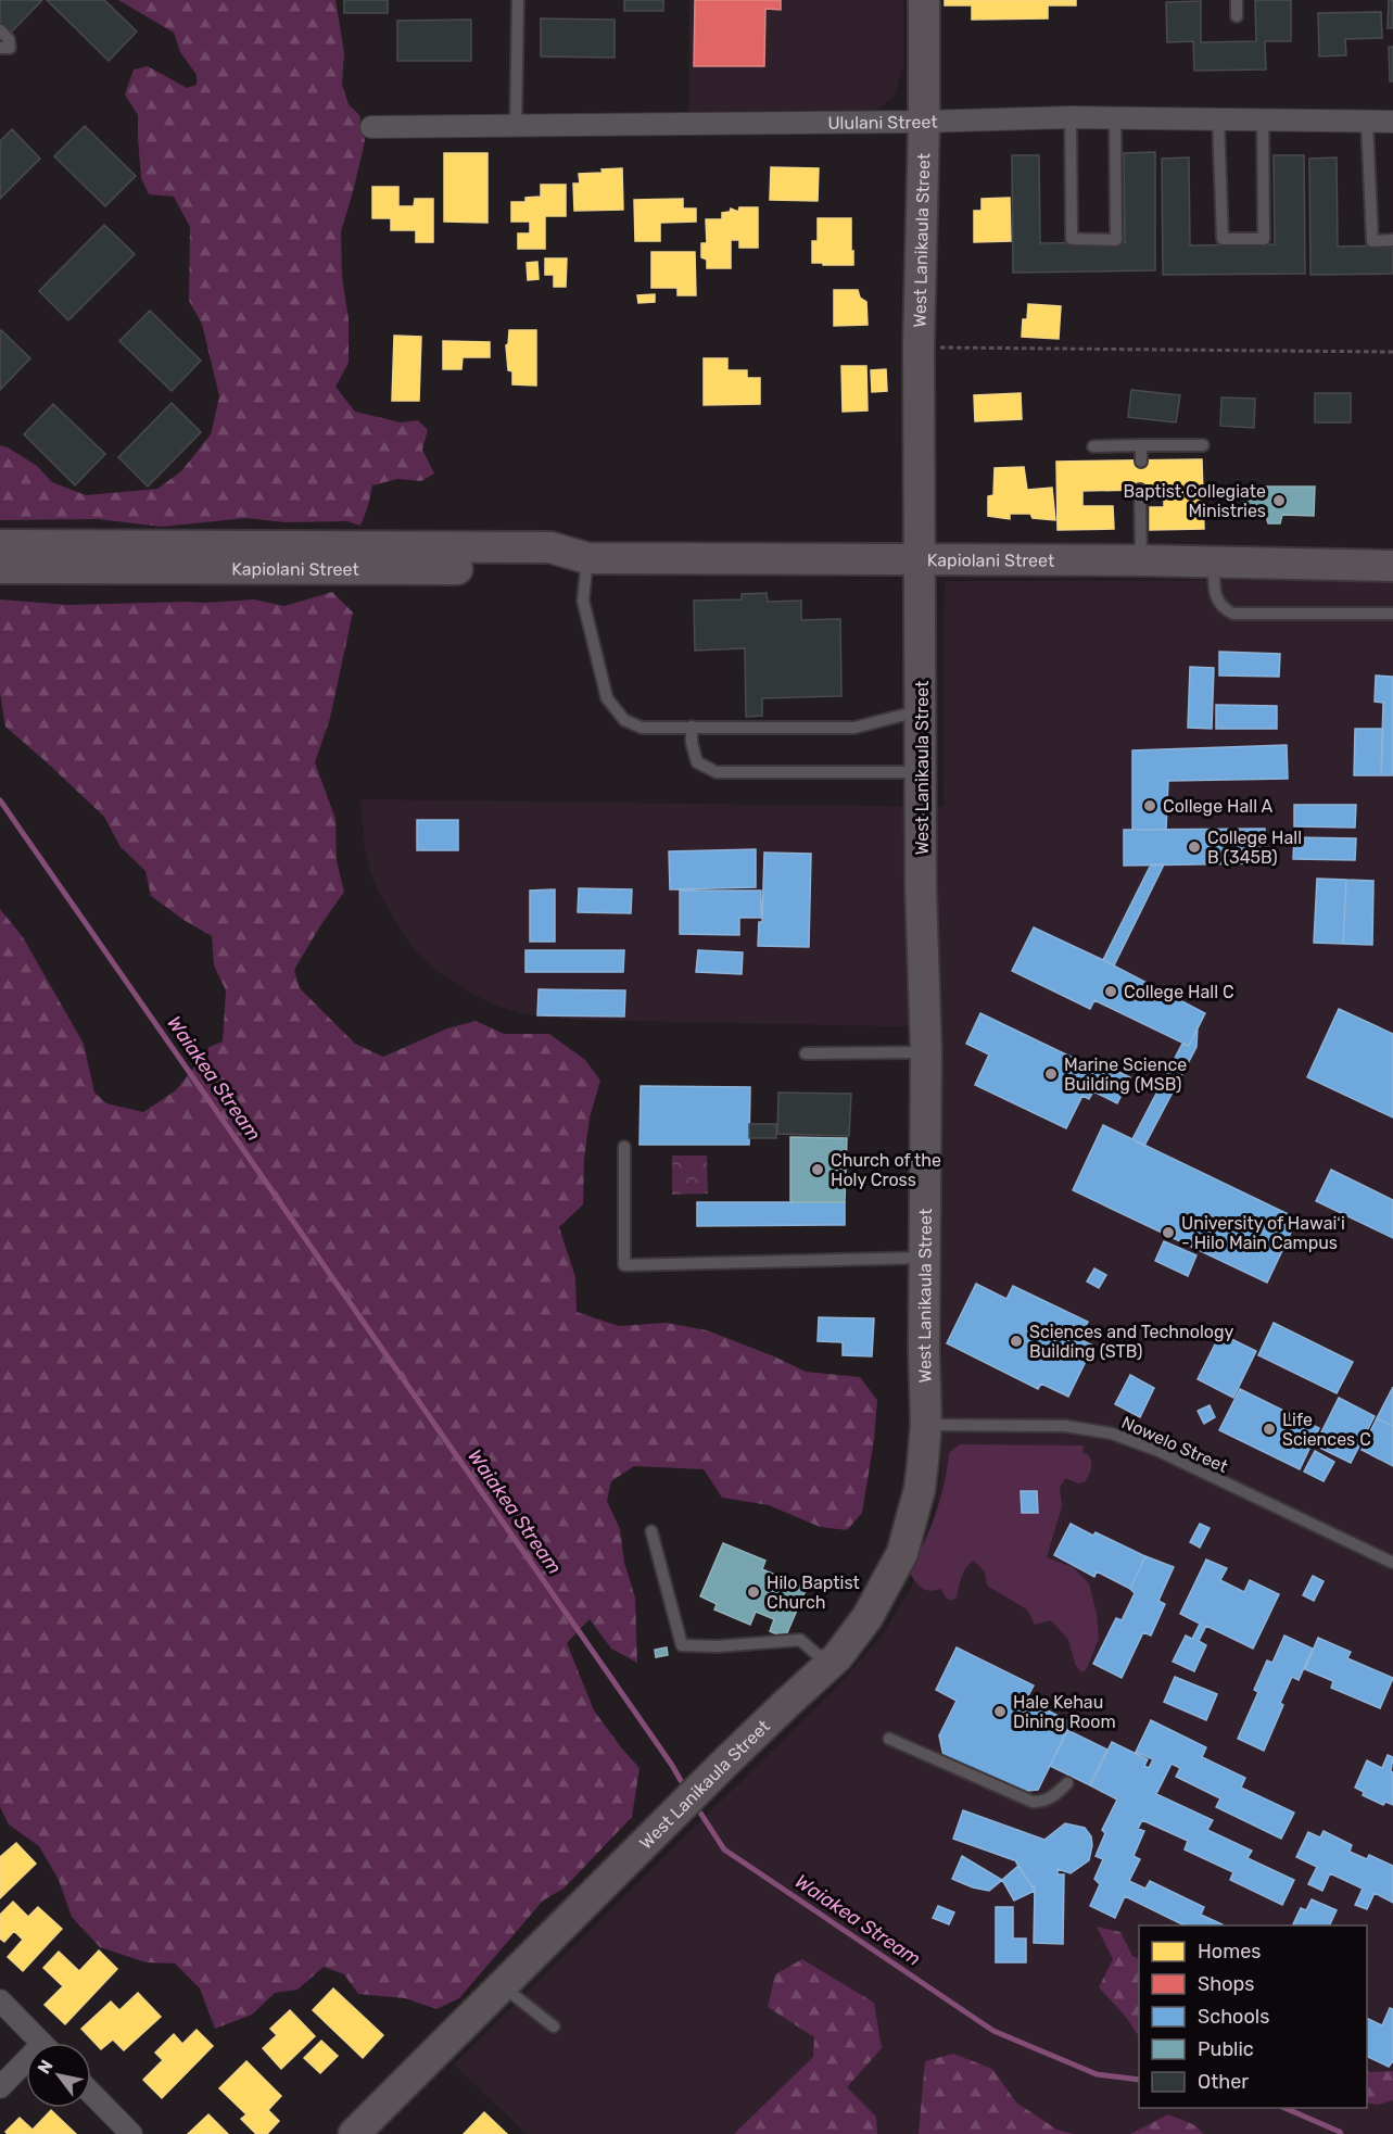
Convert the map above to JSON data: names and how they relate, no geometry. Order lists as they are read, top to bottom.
{
  "streets": {
    "street": ["Ululani Street", "West Lanikaula Street", "Kapiolani Street"],
    "lane": ["Nowelo Street"]
  },
  "crossings": [
    ["Ululani Street", "West Lanikaula Street"],
    ["West Lanikaula Street", "Kapiolani Street"],
    ["West Lanikaula Street", "Nowelo Street"]
  ],
  "water": ["Waiakea Stream"],
  "places": [
    "Baptist Collegiate Ministries",
    "College Hall A",
    "College Hall B (345B)",
    "College Hall C",
    "Marine Science Building (MSB)",
    "Church of the Holy Cross",
    "University of Hawaiʻi - Hilo Main Campus",
    "Sciences and Technology Building (STB)",
    "Life Sciences C",
    "Hilo Baptist Church",
    "Hale Kehau Dining Room"
  ],
  "legend": [
    "Homes",
    "Shops",
    "Schools",
    "Public",
    "Other"
  ],
  "north": "top left"
}
